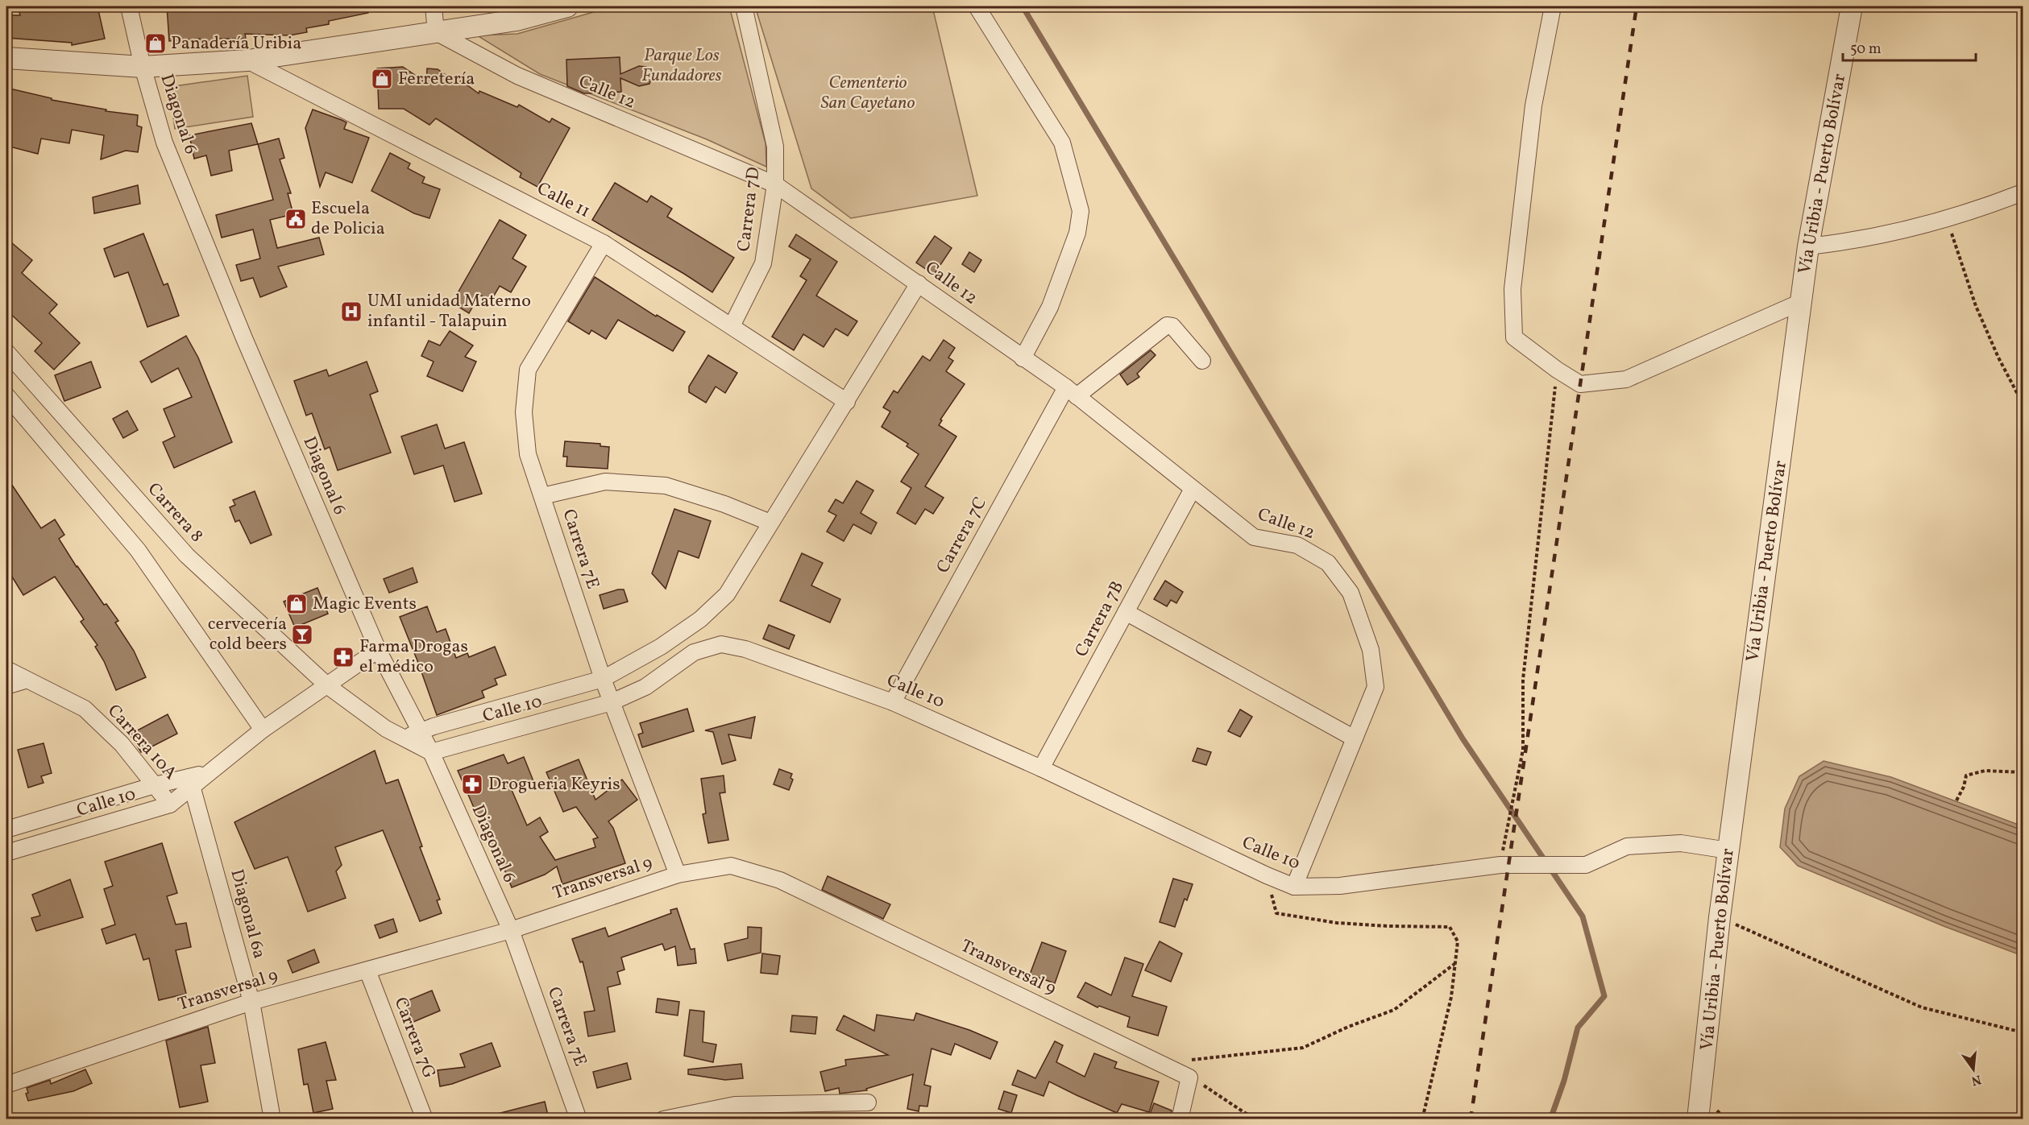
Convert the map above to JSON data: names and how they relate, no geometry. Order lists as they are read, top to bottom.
{
  "streets": {
    "street": [
      "Calle 12",
      "Diagonal 6",
      "Vía Uribia - Puerto Bolívar",
      "Calle 11",
      "Carrera 7D",
      "Carrera 8",
      "Carrera 7C",
      "Carrera 7E",
      "Carrera 7B",
      "Calle 10",
      "Carrera 10A",
      "Transversal 9",
      "Diagonal 6a",
      "Carrera 7G"
    ]
  },
  "crossings": [
    ["Calle 12", "Carrera 7D"],
    ["Calle 12", "Carrera 7C"],
    ["Calle 12", "Carrera 7B"],
    ["Calle 12", "Calle 10"],
    ["Diagonal 6", "Carrera 7E"],
    ["Diagonal 6", "Calle 10"],
    ["Diagonal 6", "Transversal 9"],
    ["Vía Uribia - Puerto Bolívar", "Calle 10"],
    ["Calle 11", "Carrera 7D"],
    ["Calle 11", "Carrera 7E"],
    ["Carrera 8", "Calle 10"],
    ["Carrera 7C", "Calle 10"],
    ["Carrera 7E", "Calle 10"],
    ["Carrera 7E", "Transversal 9"],
    ["Carrera 7B", "Calle 10"],
    ["Calle 10", "Carrera 10A"],
    ["Calle 10", "Diagonal 6a"],
    ["Transversal 9", "Diagonal 6a"],
    ["Transversal 9", "Carrera 7G"]
  ],
  "parks": ["Parque Los Fundadores", "Cementerio San Cayetano"],
  "places": {
    "shop": ["Panadería Uribia", "Ferretería", "Magic Events"],
    "public building": ["Escuela de Policia"],
    "hospital": ["UMI unidad Materno infantil - Talapuin"],
    "bar": ["cervecería cold beers"],
    "pharmacy": ["Farma Drogas el médico", "Drogueria Keyris"]
  },
  "scale_bar": "50 m",
  "north": "bottom"
}
